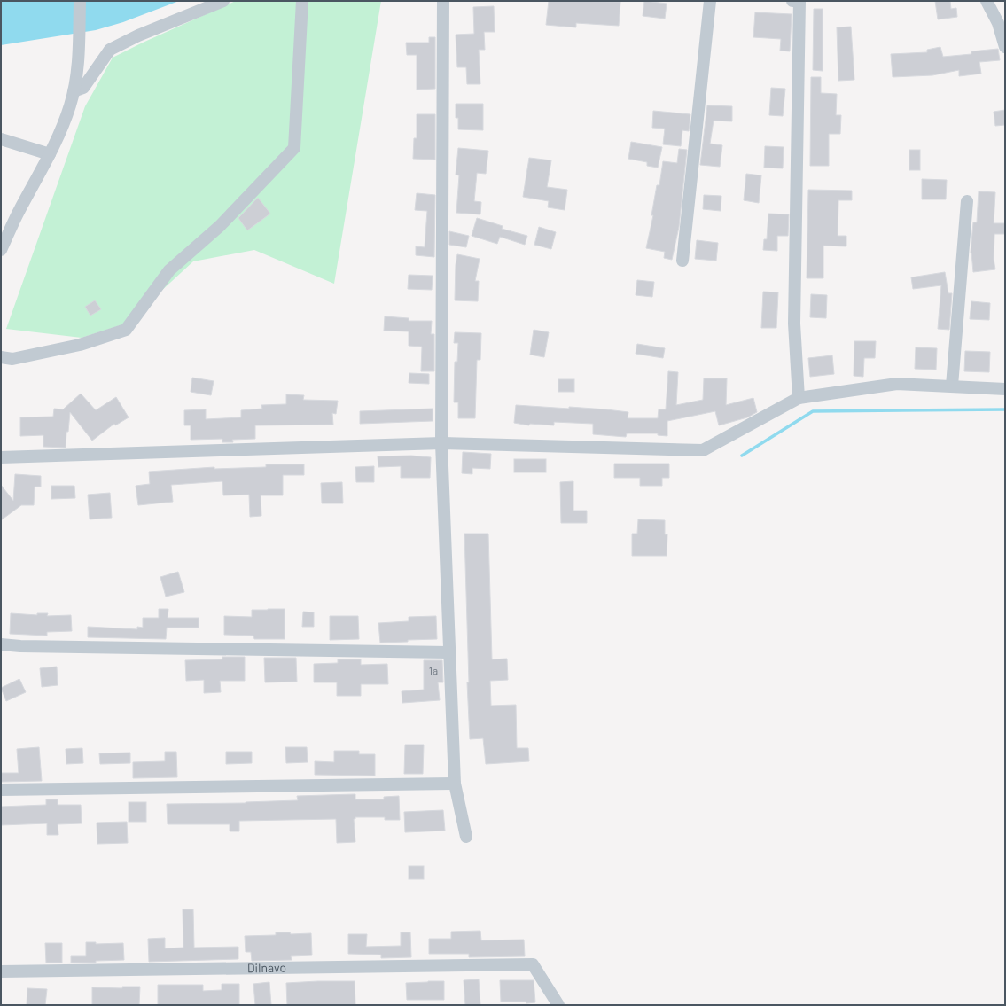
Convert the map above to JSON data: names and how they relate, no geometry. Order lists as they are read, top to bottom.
{
  "streets": {
    "street": ["Dilnavo"]
  },
  "house_numbers": ["1a"]
}
